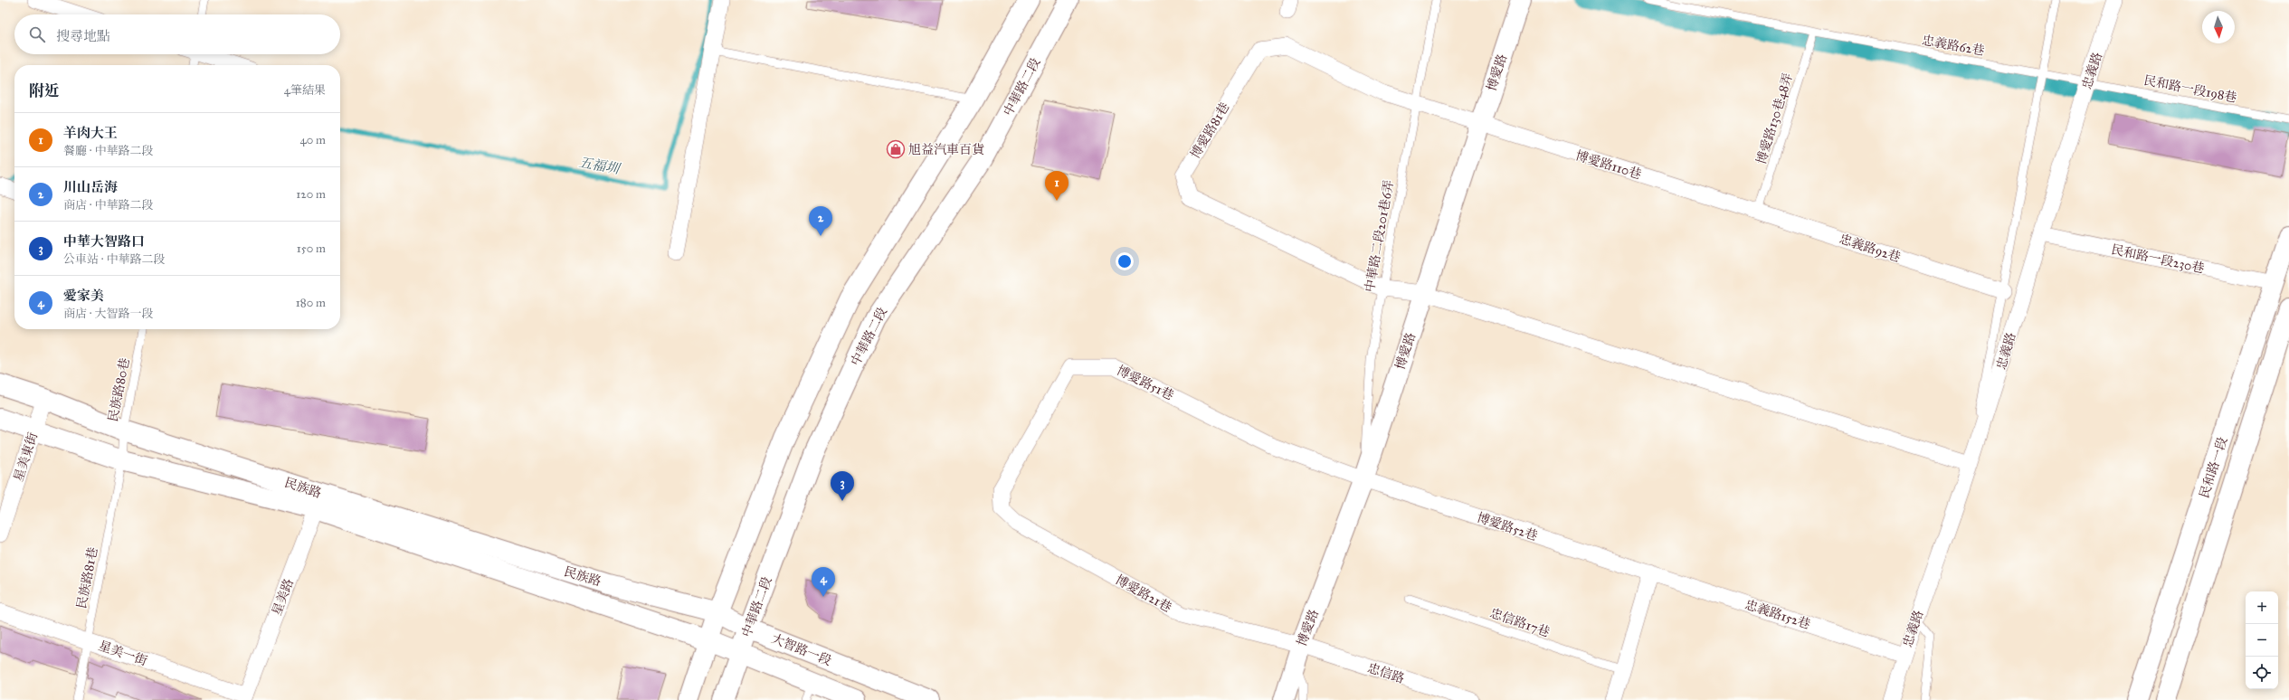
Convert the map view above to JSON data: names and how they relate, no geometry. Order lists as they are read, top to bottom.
{
  "streets": {
    "street": [
      "忠義路",
      "博愛路",
      "中華路二段",
      "博愛路81巷",
      "博愛路110巷",
      "忠義路92巷",
      "民和路一段230巷",
      "博愛路51巷",
      "星美東街",
      "民和路一段",
      "民族路",
      "博愛路52巷",
      "博愛路21巷",
      "星美路",
      "忠義路152巷",
      "大智路一段",
      "星美一街",
      "忠信路"
    ],
    "lane": [
      "忠義路62巷",
      "民和路一段198巷",
      "博愛路130巷48弄",
      "中華路二段201巷6弄",
      "民族路80巷",
      "民族路81巷",
      "忠信路17巷"
    ]
  },
  "crossings": [
    ["忠義路62巷", "忠義路"],
    ["忠義路62巷", "民和路一段198巷"],
    ["忠義路62巷", "博愛路130巷48弄"],
    ["忠義路", "民和路一段198巷"],
    ["忠義路", "博愛路81巷"],
    ["忠義路", "民和路一段230巷"],
    ["忠義路", "忠義路152巷"],
    ["博愛路", "博愛路81巷"],
    ["博愛路", "博愛路110巷"],
    ["博愛路", "中華路二段201巷6弄"],
    ["博愛路", "博愛路51巷"],
    ["博愛路", "博愛路52巷"],
    ["博愛路", "博愛路21巷"],
    ["博愛路", "忠信路"],
    ["中華路二段", "大智路一段"],
    ["博愛路130巷48弄", "忠義路92巷"],
    ["博愛路81巷", "博愛路110巷"],
    ["博愛路81巷", "中華路二段201巷6弄"],
    ["博愛路110巷", "忠義路92巷"],
    ["中華路二段201巷6弄", "博愛路51巷"],
    ["中華路二段201巷6弄", "博愛路52巷"],
    ["民和路一段230巷", "民和路一段"],
    ["博愛路51巷", "博愛路52巷"],
    ["博愛路51巷", "博愛路21巷"],
    ["民族路80巷", "民族路"],
    ["民族路80巷", "民族路81巷"],
    ["星美東街", "民族路"],
    ["民族路", "民族路81巷"],
    ["民族路", "星美路"],
    ["民族路", "大智路一段"],
    ["博愛路52巷", "忠義路152巷"],
    ["民族路81巷", "星美一街"],
    ["博愛路21巷", "忠信路"],
    ["星美路", "星美一街"]
  ],
  "water": ["五福圳"],
  "places": {
    "shop": ["旭益汽車百貨"]
  },
  "north": "bottom",
  "page": {
    "search": "搜尋地點",
    "heading": ["附近", "4筆結果"],
    "list": [
      {
        "mark": "1",
        "name": "羊肉大王",
        "note": "餐廳 · 中華路二段",
        "value": "40 m"
      },
      {
        "mark": "2",
        "name": "川山岳海",
        "note": "商店 · 中華路二段",
        "value": "120 m"
      },
      {
        "mark": "3",
        "name": "中華大智路口",
        "note": "公車站 · 中華路二段",
        "value": "150 m"
      },
      {
        "mark": "4",
        "name": "愛家美",
        "note": "商店 · 大智路一段",
        "value": "180 m"
      }
    ],
    "pins": [
      "1",
      "2",
      "3",
      "4"
    ],
    "map_buttons": ["+", "−"]
  }
}
